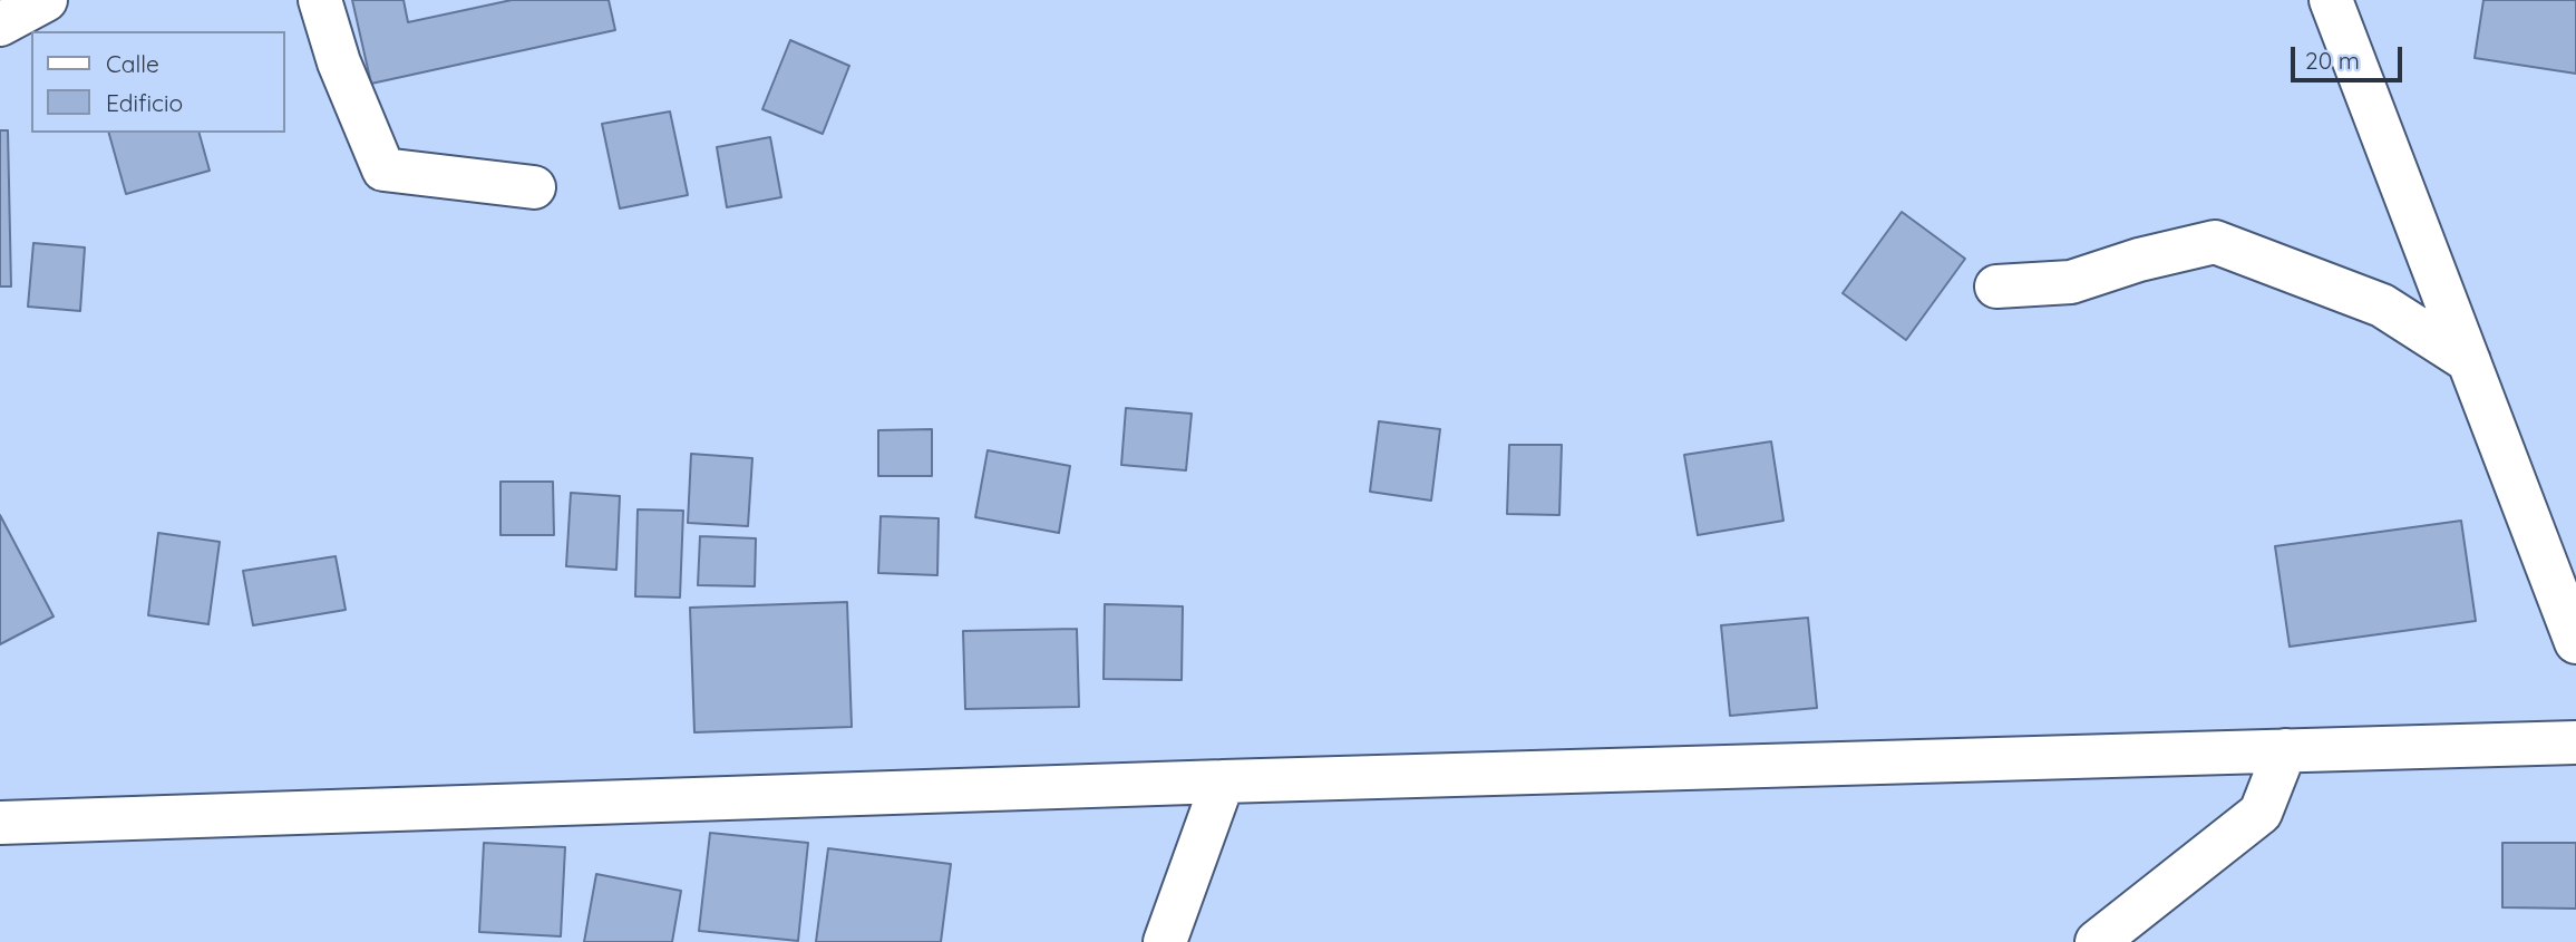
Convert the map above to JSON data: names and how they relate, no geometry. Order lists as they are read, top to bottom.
{
  "legend": ["Calle", "Edificio"],
  "scale_bar": "20 m"
}
